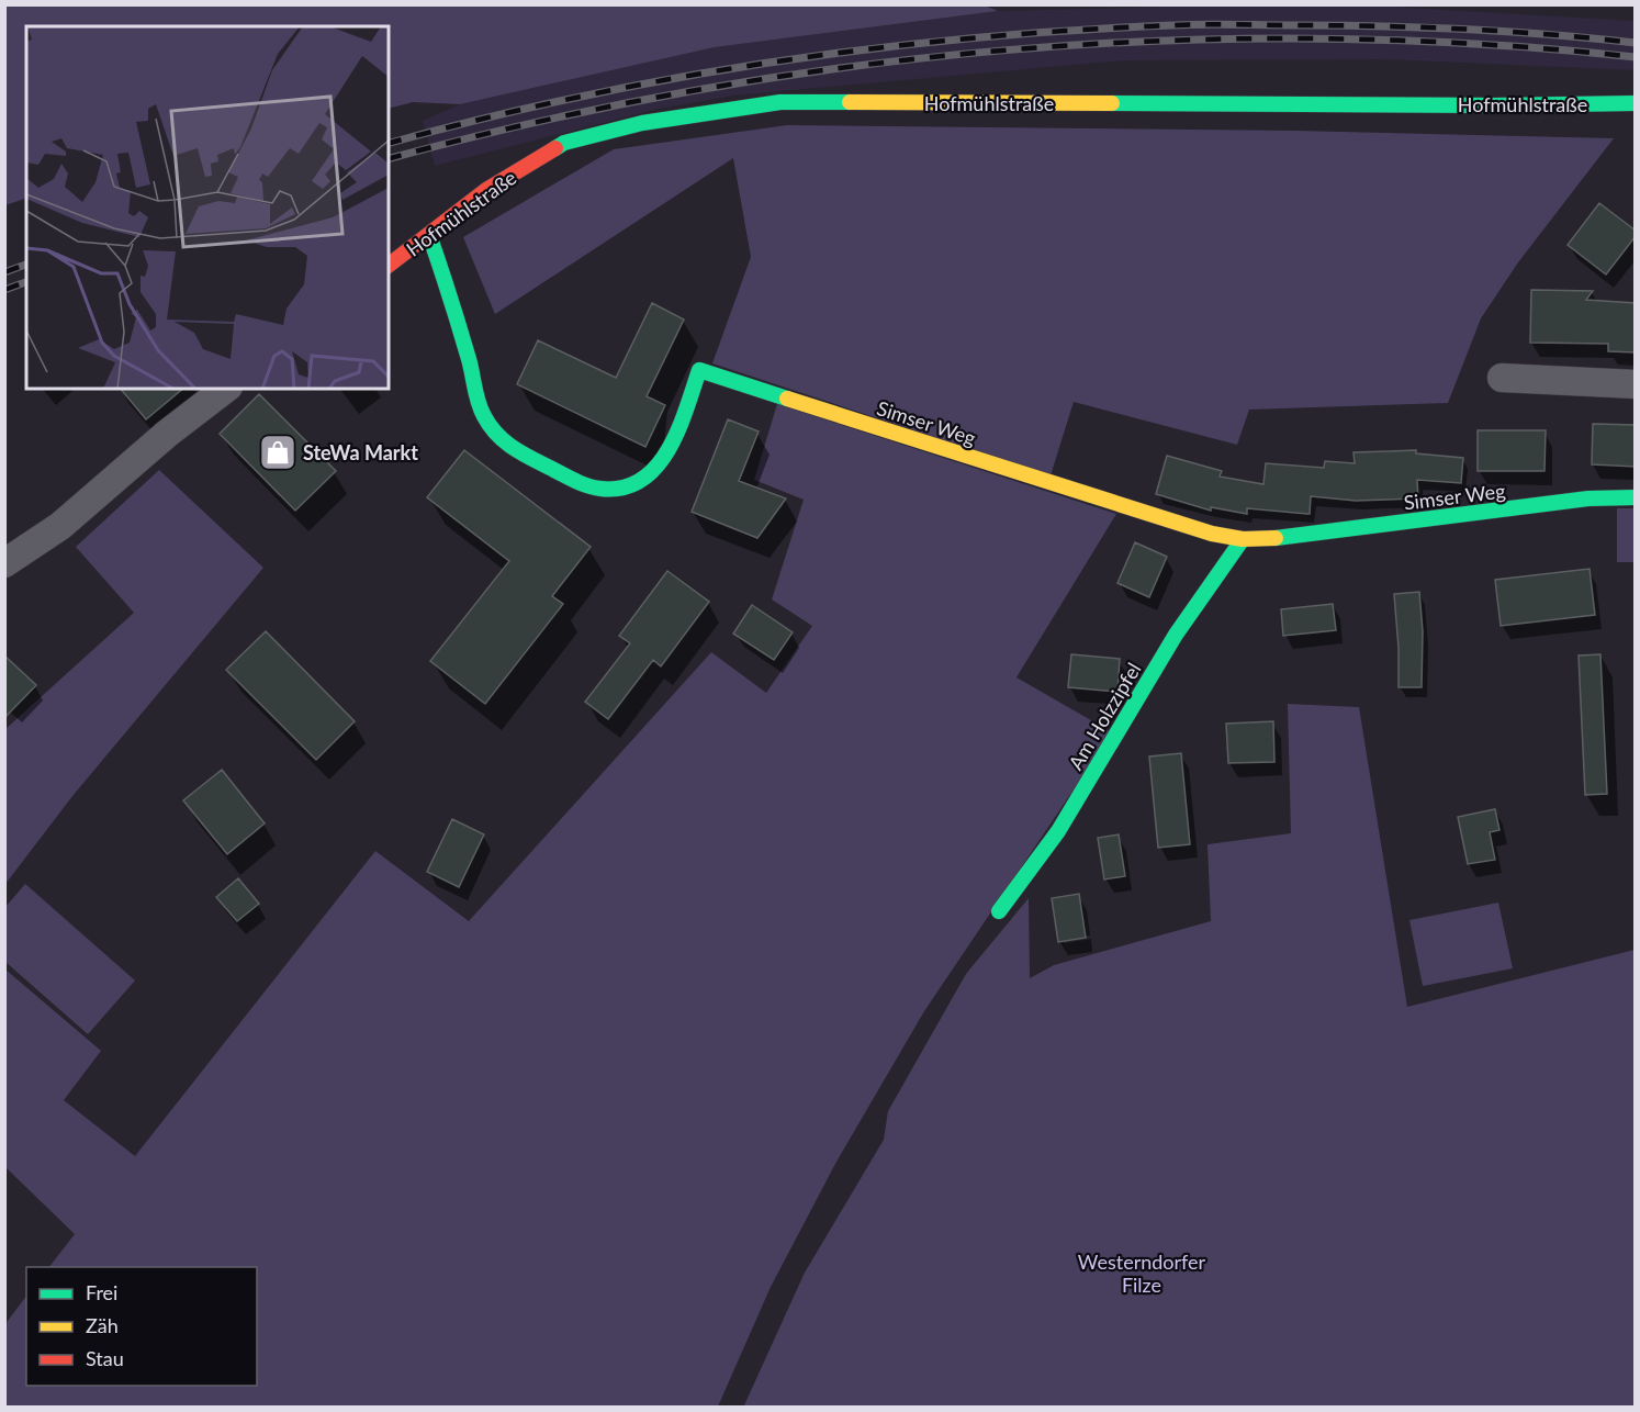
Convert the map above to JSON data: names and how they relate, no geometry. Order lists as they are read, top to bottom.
{
  "streets": {
    "street": ["Hofmühlstraße", "Simser Weg", "Am Holzzipfel"]
  },
  "crossings": [
    ["Hofmühlstraße", "Simser Weg"],
    ["Simser Weg", "Am Holzzipfel"]
  ],
  "parks": ["Westerndorfer Filze"],
  "places": {
    "shop": ["SteWa Markt"]
  },
  "legend": ["Frei", "Zäh", "Stau"]
}
